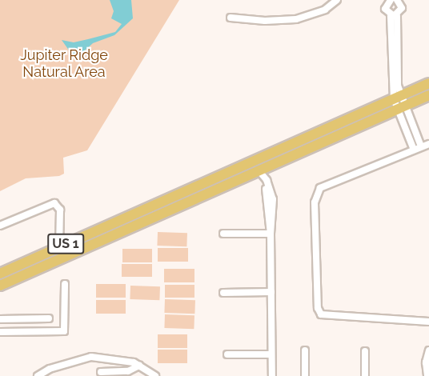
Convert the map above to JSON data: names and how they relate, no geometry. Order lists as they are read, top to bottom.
{
  "streets": {
    "main road": ["US 1"]
  },
  "parks": ["Jupiter Ridge Natural Area"]
}
